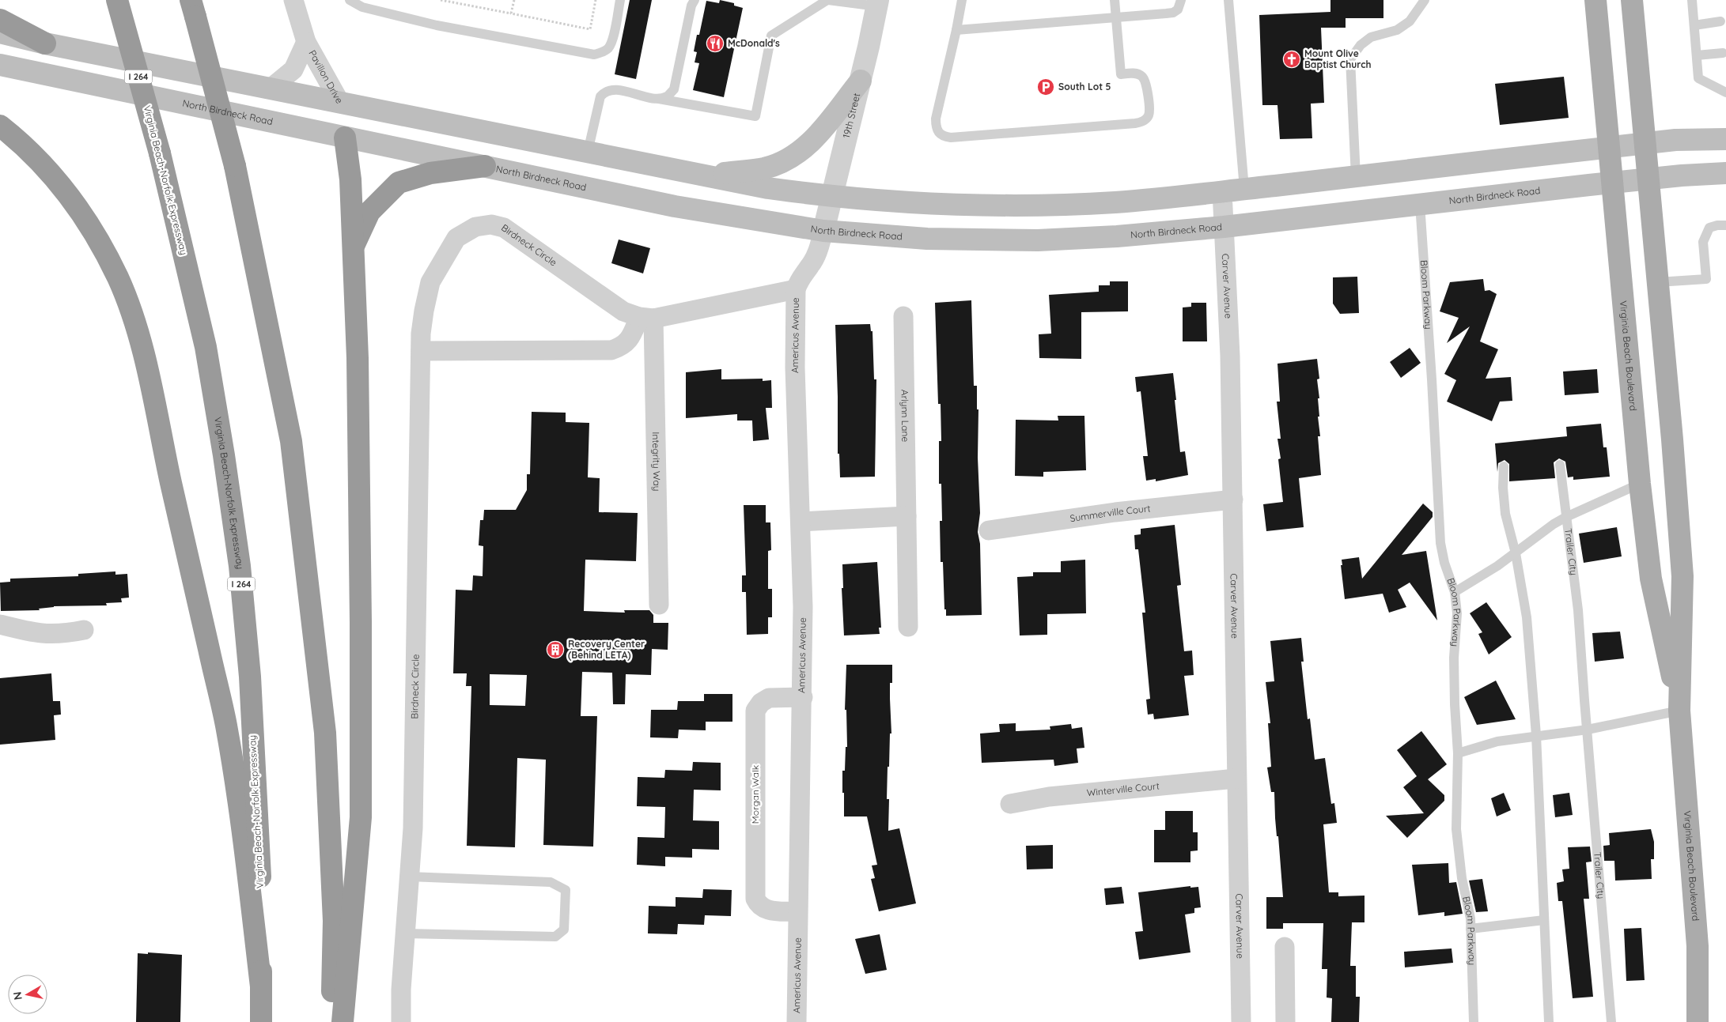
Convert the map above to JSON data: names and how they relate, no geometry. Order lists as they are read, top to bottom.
{
  "streets": {
    "highway": ["I 264", "Virginia Beach-Norfolk Expressway"],
    "main road": ["Pavilion Drive", "North Birdneck Road", "Virginia Beach Boulevard"],
    "street": [
      "19th Street",
      "Birdneck Circle",
      "Carver Avenue",
      "Americus Avenue",
      "Arlynn Lane",
      "Integrity Way",
      "Summerville Court",
      "Winterville Court",
      "Morgan Walk"
    ],
    "lane": ["Bloom Parkway", "Trailer City"]
  },
  "crossings": [
    ["Pavilion Drive", "North Birdneck Road"],
    ["North Birdneck Road", "19th Street"],
    ["North Birdneck Road", "Carver Avenue"],
    ["North Birdneck Road", "Bloom Parkway"],
    ["North Birdneck Road", "Virginia Beach Boulevard"],
    ["Birdneck Circle", "Integrity Way"],
    ["Carver Avenue", "Summerville Court"],
    ["Carver Avenue", "Winterville Court"],
    ["Bloom Parkway", "Trailer City"],
    ["Americus Avenue", "Morgan Walk"],
    ["Virginia Beach Boulevard", "Trailer City"]
  ],
  "places": {
    "restaurant": ["McDonald's"],
    "church": ["Mount Olive Baptist Church"],
    "parking": ["South Lot 5"],
    "building": ["Recovery Center (Behind LETA)"]
  },
  "north": "left"
}
